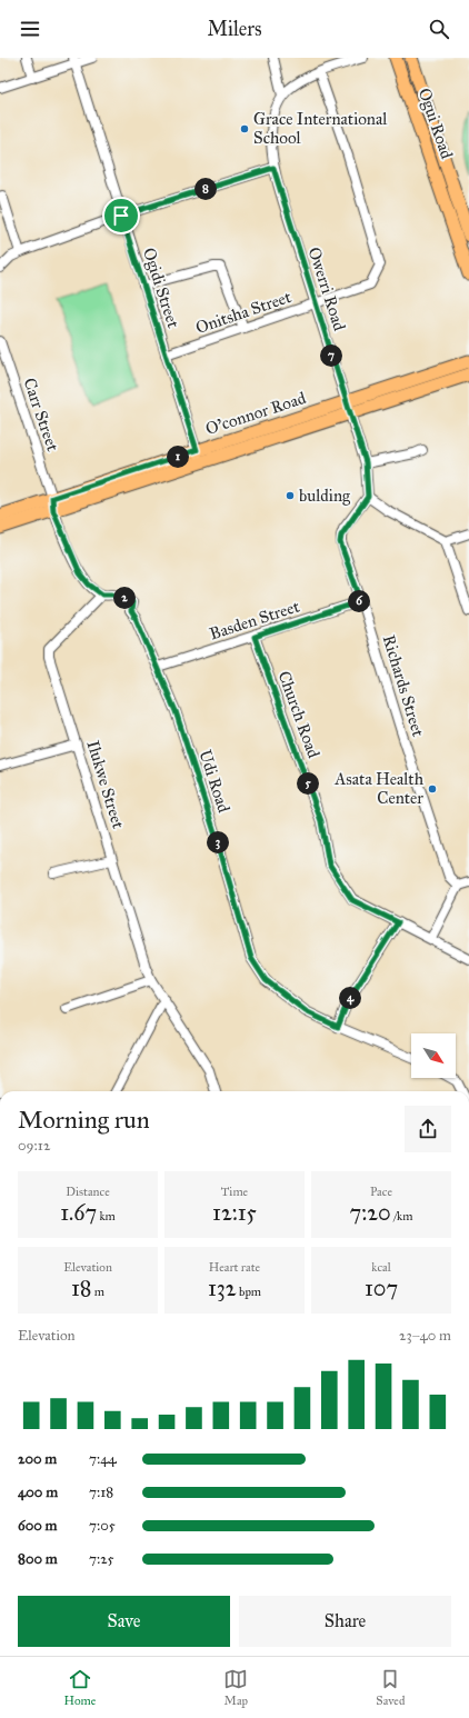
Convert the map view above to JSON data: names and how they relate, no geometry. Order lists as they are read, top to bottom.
{
  "streets": {
    "main road": ["Ogui Road", "O'connor Road"],
    "street": [
      "Ogidi Street",
      "Owerri Road",
      "Onitsha Street",
      "Carr Street",
      "Basden Street",
      "Richards Street",
      "Church Road",
      "Udi Road",
      "Ilukwe Street"
    ]
  },
  "crossings": [
    ["Ogidi Street", "Onitsha Street"],
    ["Ogidi Street", "O'connor Road"],
    ["Owerri Road", "Onitsha Street"],
    ["Owerri Road", "O'connor Road"],
    ["Owerri Road", "Richards Street"],
    ["O'connor Road", "Carr Street"],
    ["O'connor Road", "Udi Road"],
    ["Carr Street", "Udi Road"],
    ["Basden Street", "Richards Street"],
    ["Basden Street", "Church Road"],
    ["Basden Street", "Udi Road"],
    ["Udi Road", "Ilukwe Street"]
  ],
  "places": ["Grace International School", "bulding", "Asata Health Center"],
  "north": "bottom right",
  "page": {
    "header": "Milers",
    "pins": [
      "8",
      "7",
      "1",
      "2",
      "6",
      "5",
      "3",
      "4"
    ],
    "heading": ["Morning run", "09:12"],
    "stats": [
      ["Distance", "1.67 km"],
      ["Time", "12:15"],
      ["Pace", "7:20 /km"],
      ["Elevation", "18 m"],
      ["Heart rate", "132 bpm"],
      ["kcal", "107"]
    ],
    "chart": ["Elevation", "23–40 m"],
    "list": [
      {
        "name": "200 m",
        "note": "7:44"
      },
      {
        "name": "400 m",
        "note": "7:18"
      },
      {
        "name": "600 m",
        "note": "7:05"
      },
      {
        "name": "800 m",
        "note": "7:25"
      }
    ],
    "buttons": ["Save", "Share"],
    "tabs": ["Home", "Map", "Saved"]
  }
}
